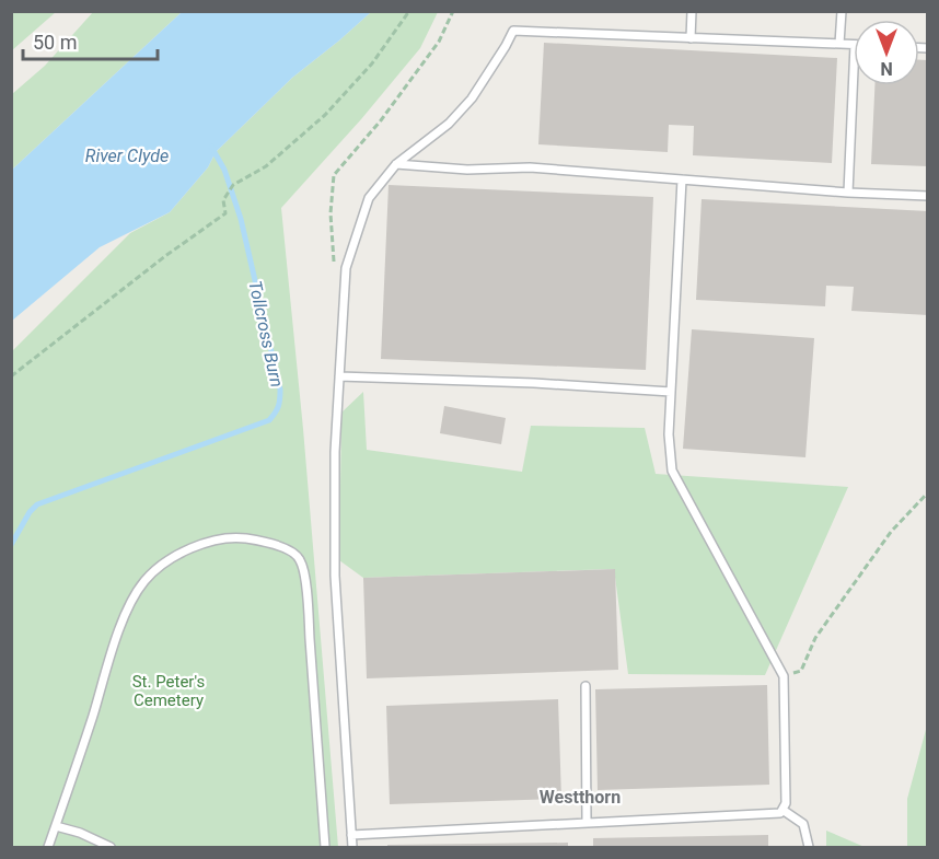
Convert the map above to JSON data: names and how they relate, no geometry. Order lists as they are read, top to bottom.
{
  "districts": ["Westthorn"],
  "water": ["River Clyde", "Tollcross Burn"],
  "parks": ["St. Peter's Cemetery"],
  "scale_bar": "50 m",
  "north": "bottom"
}
